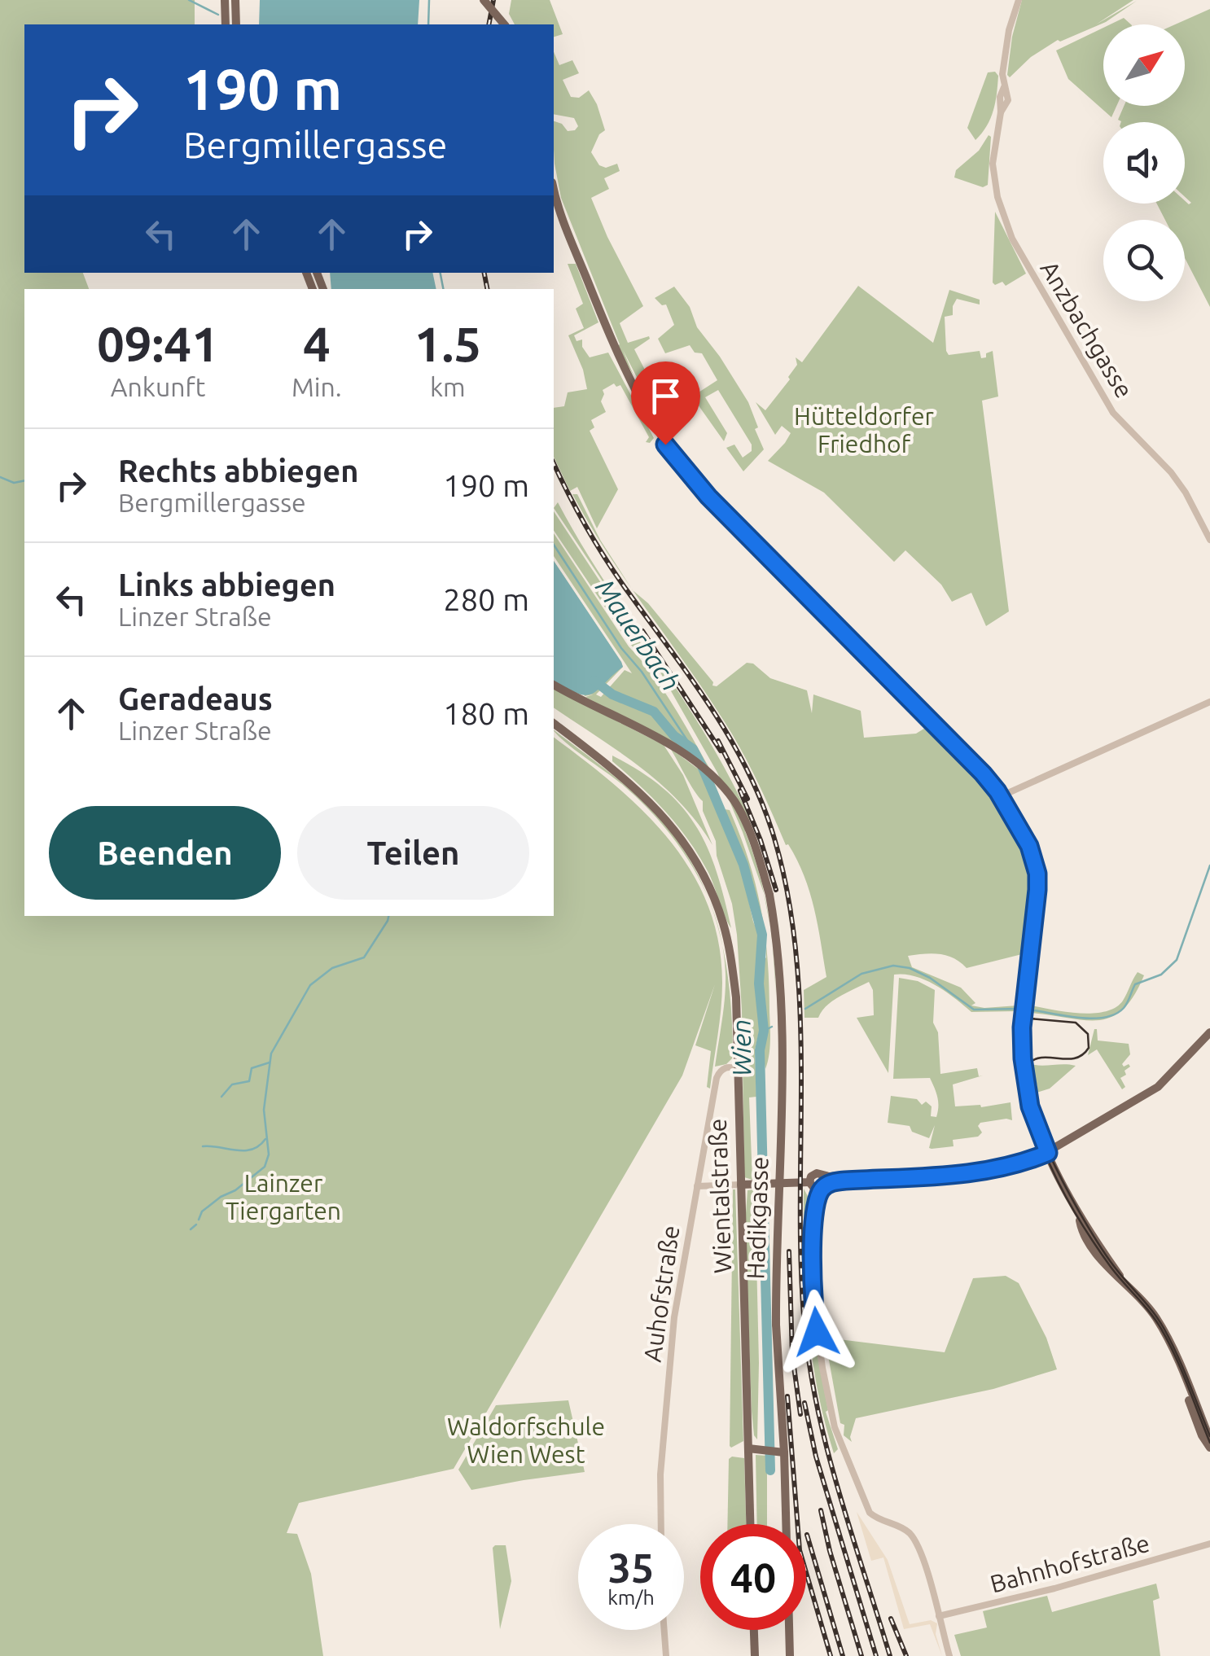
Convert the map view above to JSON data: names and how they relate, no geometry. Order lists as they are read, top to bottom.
{
  "streets": {
    "main road": ["Wientalstraße", "Hadikgasse"],
    "street": ["Anzbachgasse", "Auhofstraße", "Bahnhofstraße"]
  },
  "crossings": [
    ["Wientalstraße", "Auhofstraße"]
  ],
  "water": ["Mauerbach", "Wien"],
  "parks": ["Hütteldorfer Friedhof", "Lainzer Tiergarten", "Waldorfschule Wien West"],
  "north": "top right",
  "page": {
    "turn": ["190 m", "Bergmillergasse"],
    "eta": [
      "09:41",
      "Ankunft",
      "4",
      "Min.",
      "1.5",
      "km"
    ],
    "list": [
      {
        "name": "Rechts abbiegen",
        "note": "Bergmillergasse",
        "value": "190 m"
      },
      {
        "name": "Links abbiegen",
        "note": "Linzer Straße",
        "value": "280 m"
      },
      {
        "name": "Geradeaus",
        "note": "Linzer Straße",
        "value": "180 m"
      }
    ],
    "buttons": ["Beenden", "Teilen"],
    "speed": "35 km/h",
    "limit": "40"
  }
}
